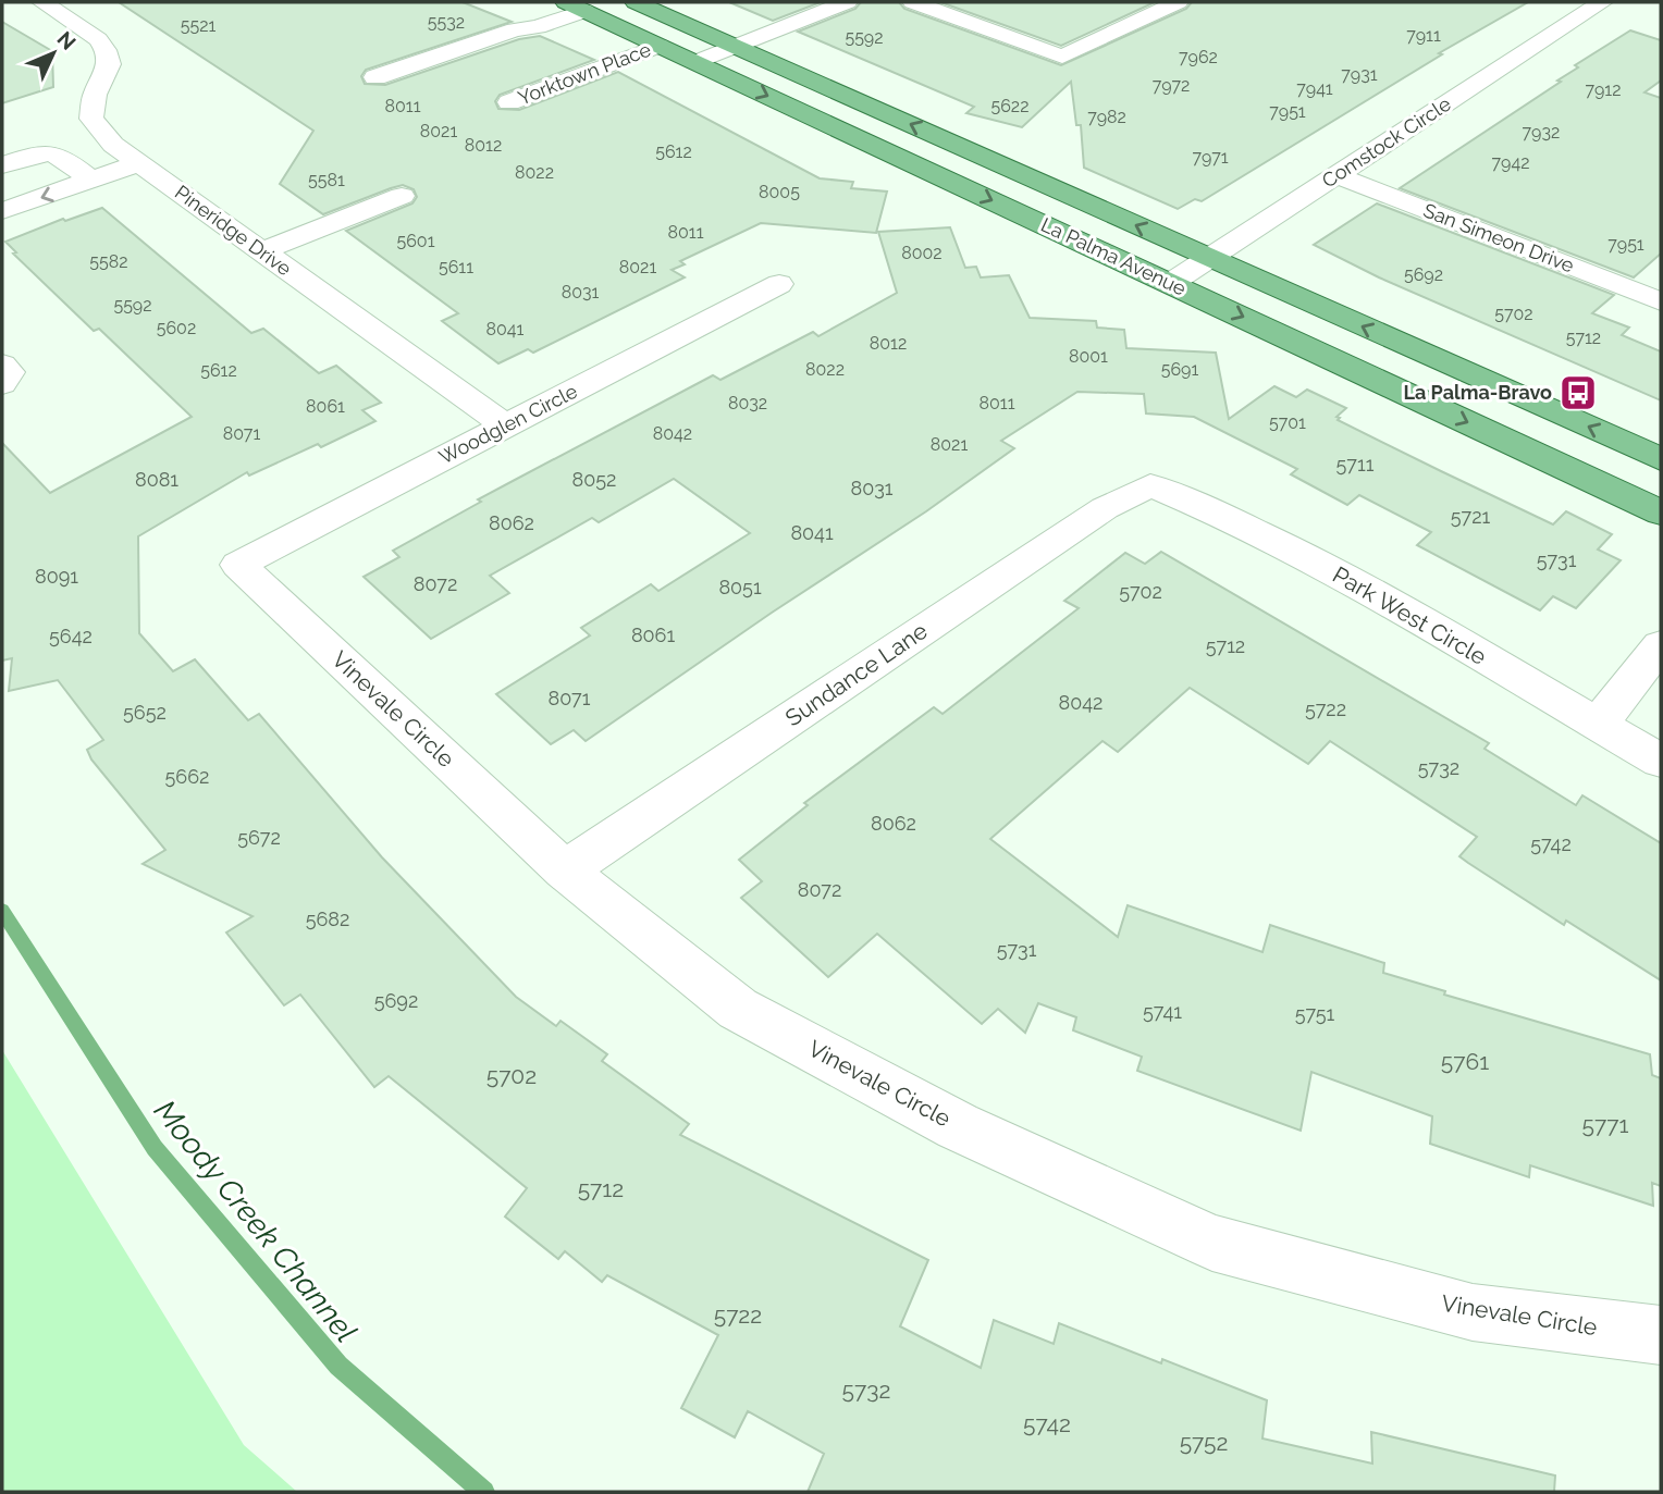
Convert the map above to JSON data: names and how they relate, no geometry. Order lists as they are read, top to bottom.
{
  "streets": {
    "main road": ["La Palma Avenue"],
    "street": [
      "Yorktown Place",
      "Comstock Circle",
      "Pineridge Drive",
      "San Simeon Drive",
      "Woodglen Circle",
      "Park West Circle",
      "Sundance Lane",
      "Vinevale Circle"
    ]
  },
  "crossings": [
    ["Yorktown Place", "La Palma Avenue"],
    ["Comstock Circle", "San Simeon Drive"],
    ["Comstock Circle", "La Palma Avenue"],
    ["Pineridge Drive", "Woodglen Circle"],
    ["Woodglen Circle", "Vinevale Circle"],
    ["Park West Circle", "Sundance Lane"],
    ["Sundance Lane", "Vinevale Circle"]
  ],
  "water": ["Moody Creek Channel"],
  "places": {
    "bus stop": ["La Palma-Bravo"]
  },
  "house_numbers": [
    "5532",
    "5521",
    "7911",
    "5592",
    "7962",
    "7931",
    "7972",
    "7941",
    "7912",
    "8011",
    "5622",
    "7951",
    "7982",
    "8021",
    "7932",
    "8012",
    "5612",
    "7971",
    "7942",
    "8022",
    "5581",
    "8005",
    "8011",
    "5601",
    "7951",
    "8002",
    "5582",
    "5611",
    "8021",
    "5692",
    "8031",
    "5592",
    "5702",
    "5602",
    "8041",
    "5712",
    "8012",
    "8001",
    "8022",
    "5691",
    "5612",
    "8032",
    "8011",
    "8061",
    "5701",
    "8071",
    "8042",
    "8021",
    "5711",
    "8081",
    "8052",
    "8031",
    "5721",
    "8062",
    "8041",
    "5731",
    "8091",
    "8072",
    "8051",
    "5702",
    "8061",
    "5642",
    "5712",
    "8071",
    "8042",
    "5722",
    "5652",
    "5732",
    "5662",
    "8062",
    "5672",
    "5742",
    "8072",
    "5682",
    "5731",
    "5692",
    "5741",
    "5751",
    "5761",
    "5702",
    "5771",
    "5712",
    "5722",
    "5732",
    "5742",
    "5752"
  ],
  "north": "top right"
}
